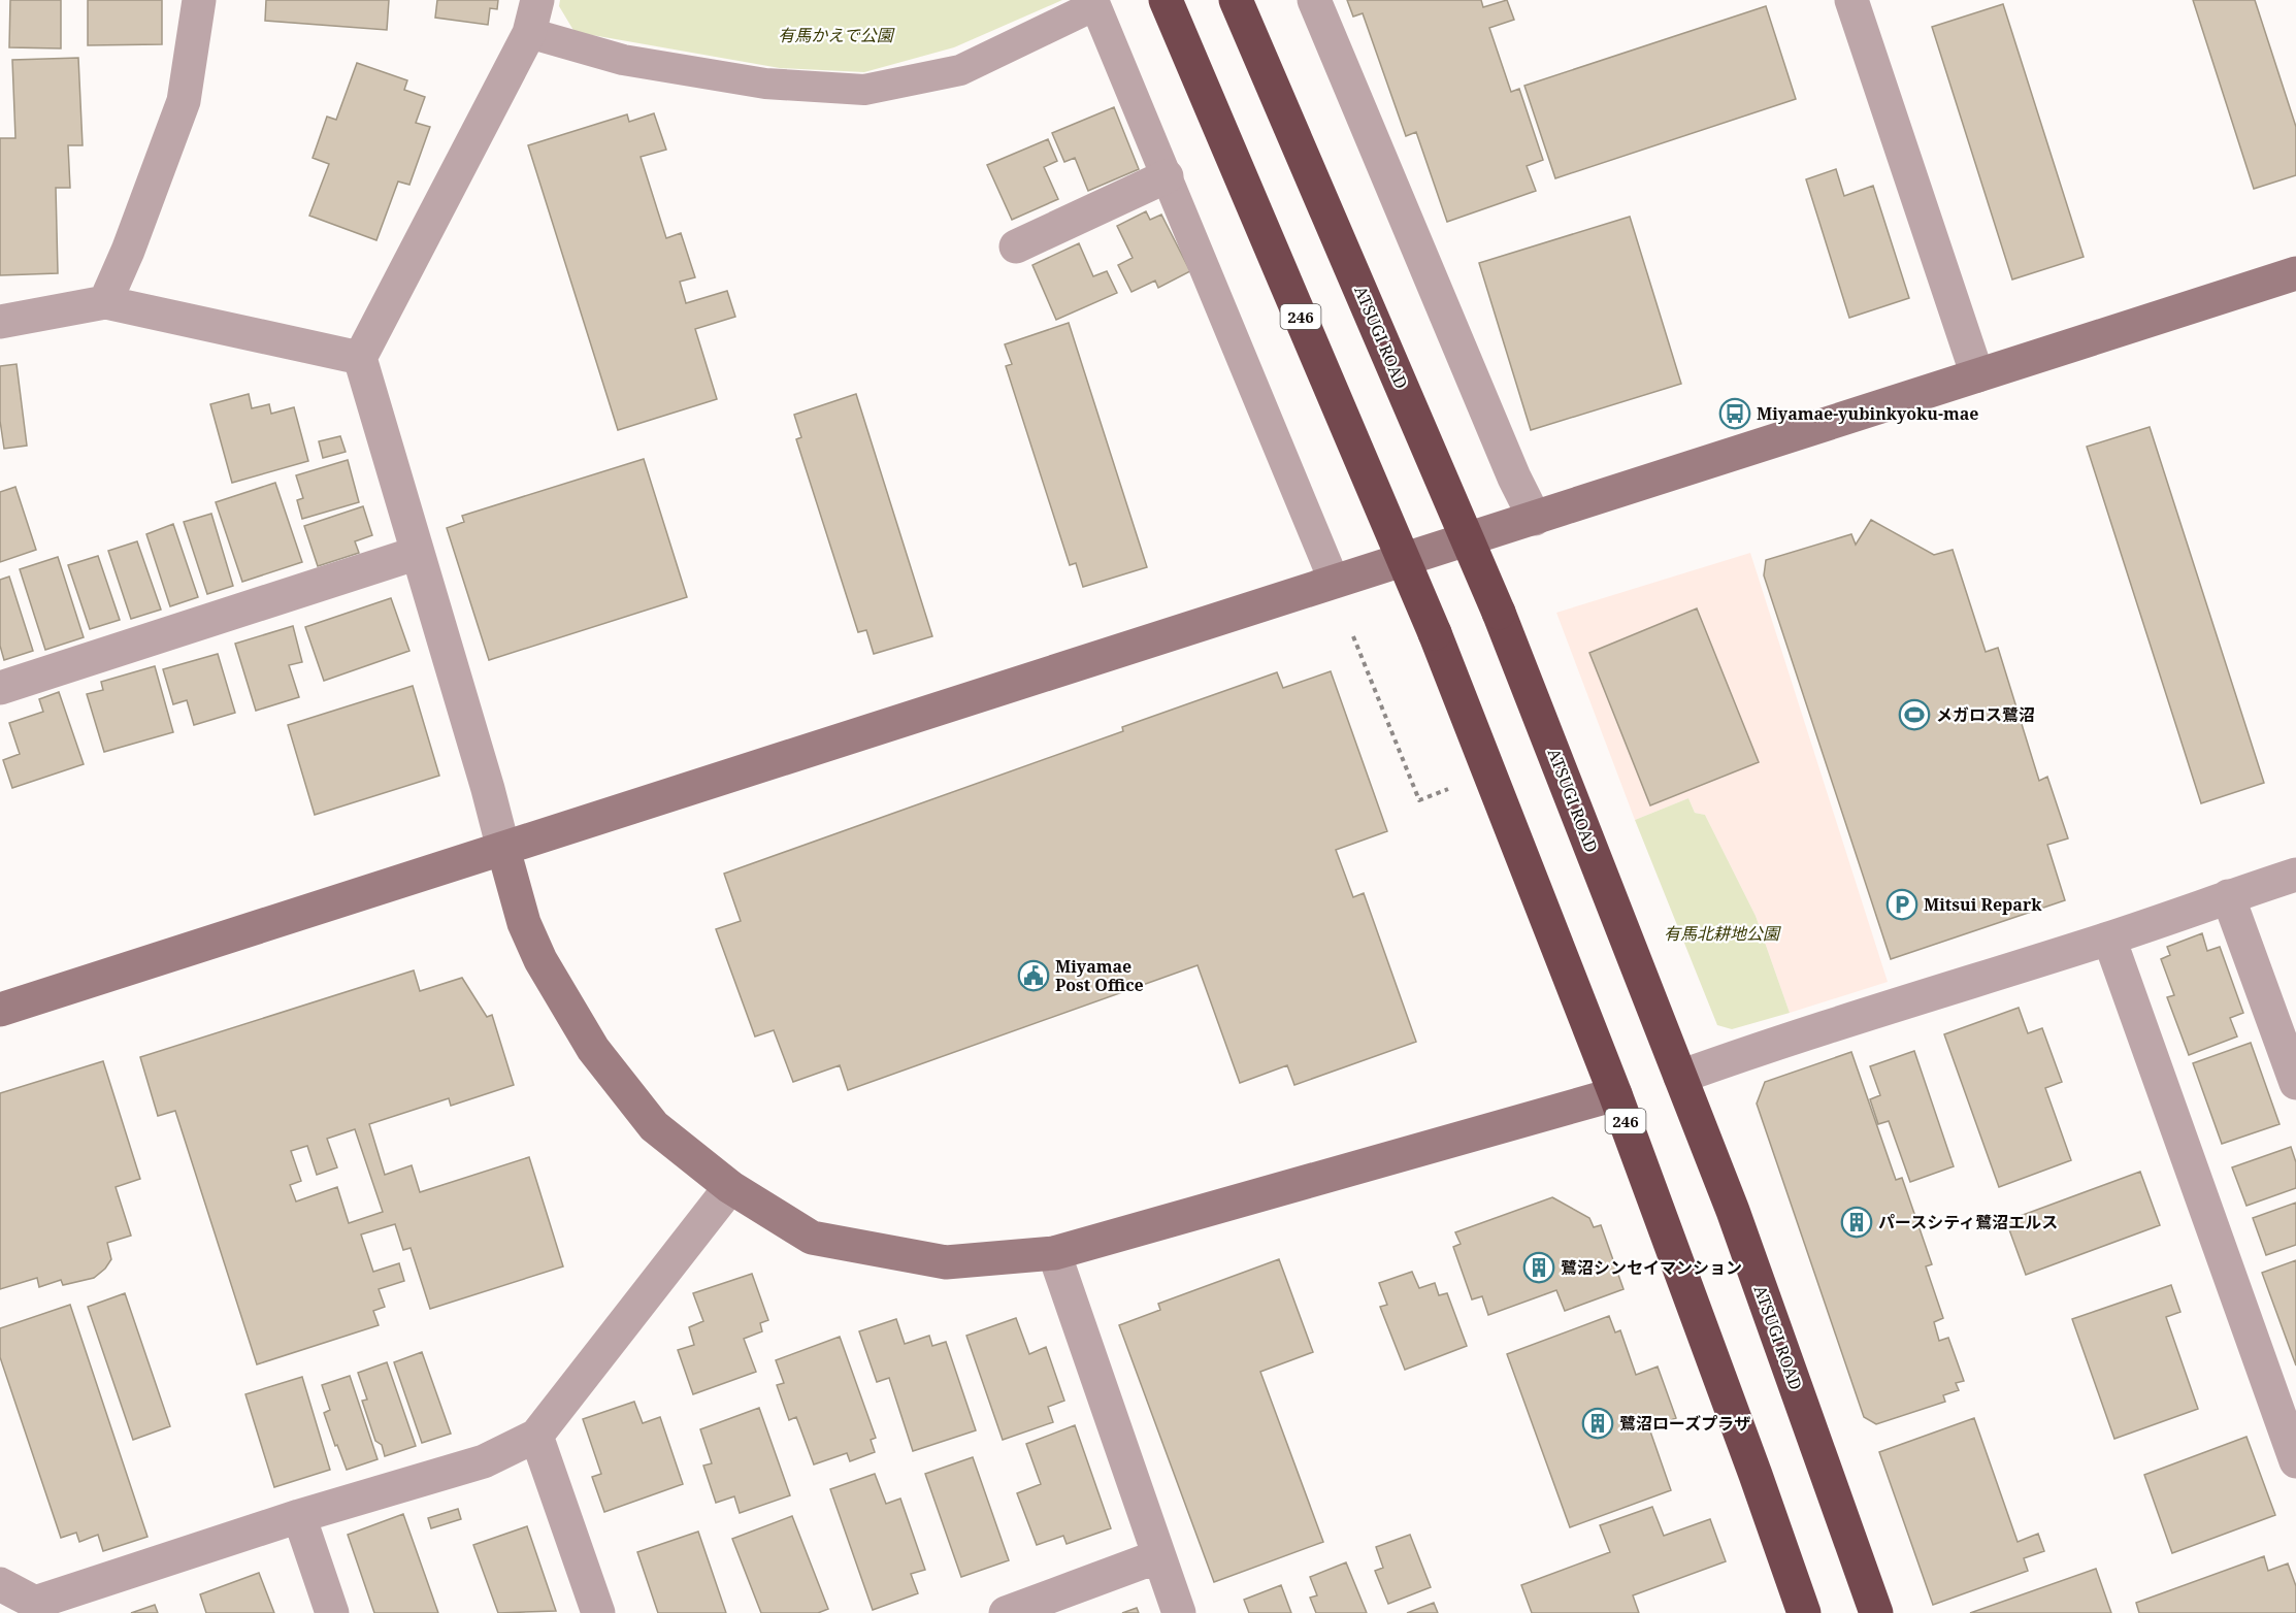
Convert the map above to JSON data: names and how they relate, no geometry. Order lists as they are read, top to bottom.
{
  "streets": {
    "highway": ["246", "ATSUGI ROAD"]
  },
  "parks": ["有馬かえで公園", "有馬北耕地公園"],
  "places": {
    "bus stop": ["Miyamae-yubinkyoku-mae"],
    "sports": ["メガロス鷺沼"],
    "parking": ["Mitsui Repark"],
    "public building": ["Miyamae Post Office"],
    "building": ["パースシティ鷺沼エルス", "鷺沼シンセイマンション", "鷺沼ローズプラザ"]
  }
}
